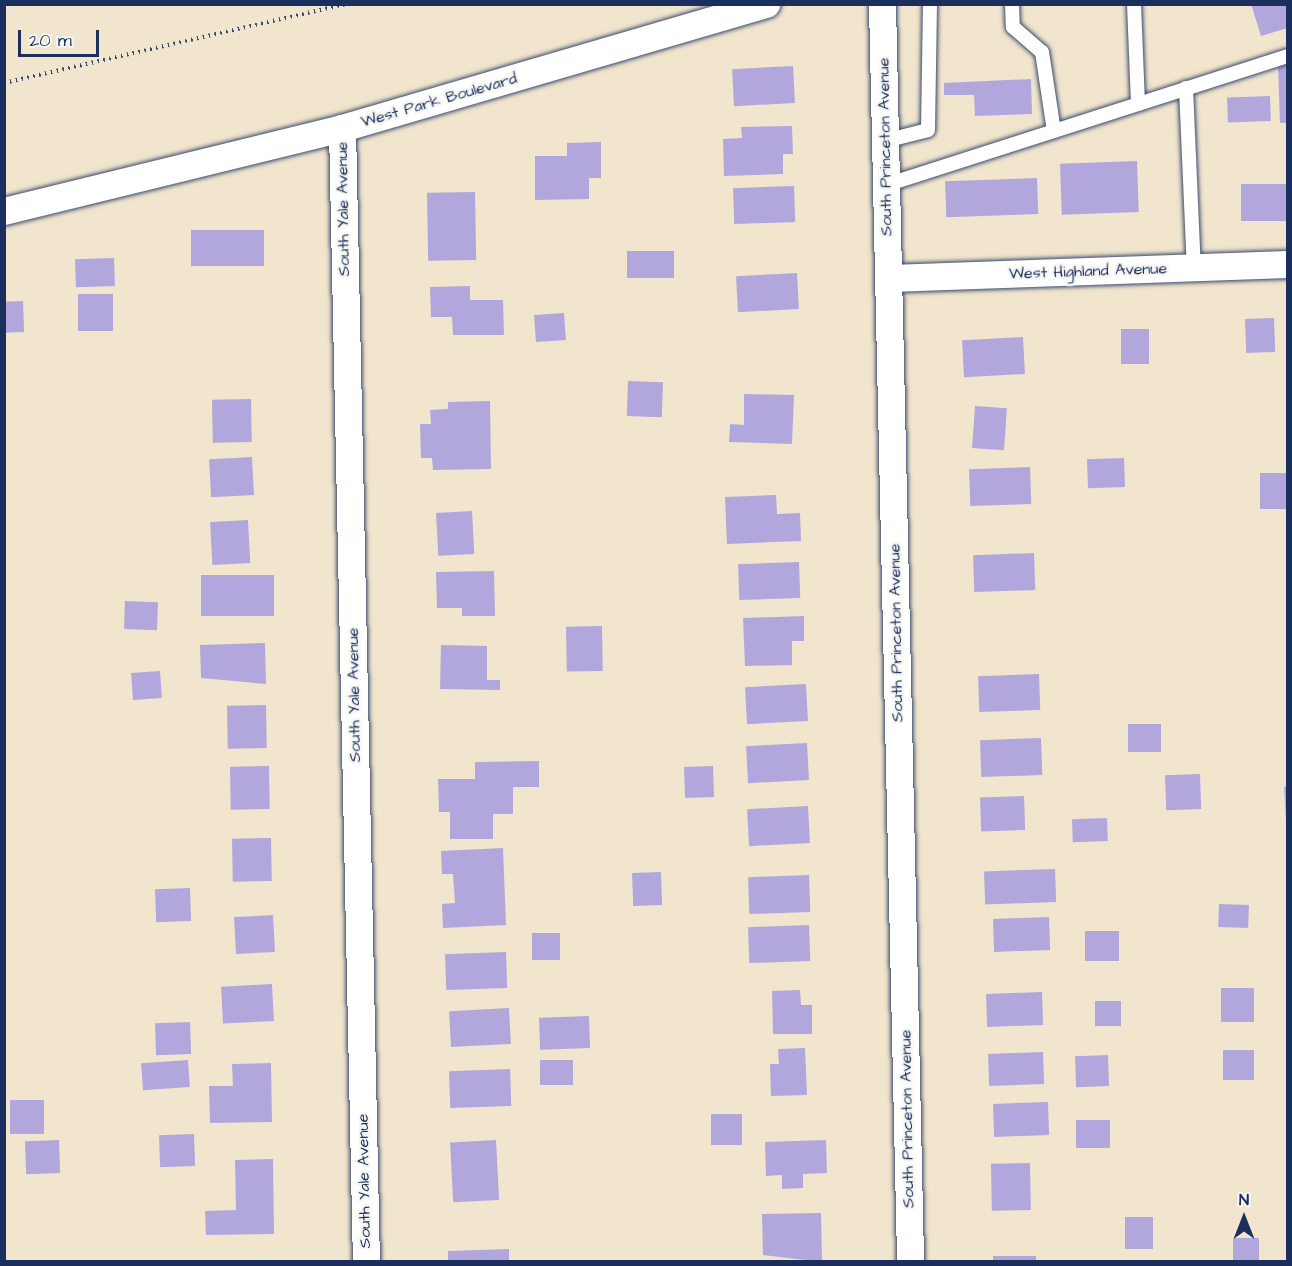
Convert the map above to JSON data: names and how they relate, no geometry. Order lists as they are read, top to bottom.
{
  "streets": {
    "street": [
      "West Park Boulevard",
      "South Princeton Avenue",
      "South Yale Avenue",
      "West Highland Avenue"
    ]
  },
  "crossings": [
    ["West Park Boulevard", "South Yale Avenue"],
    ["South Princeton Avenue", "West Highland Avenue"]
  ],
  "scale_bar": "20 m",
  "north": "top"
}
